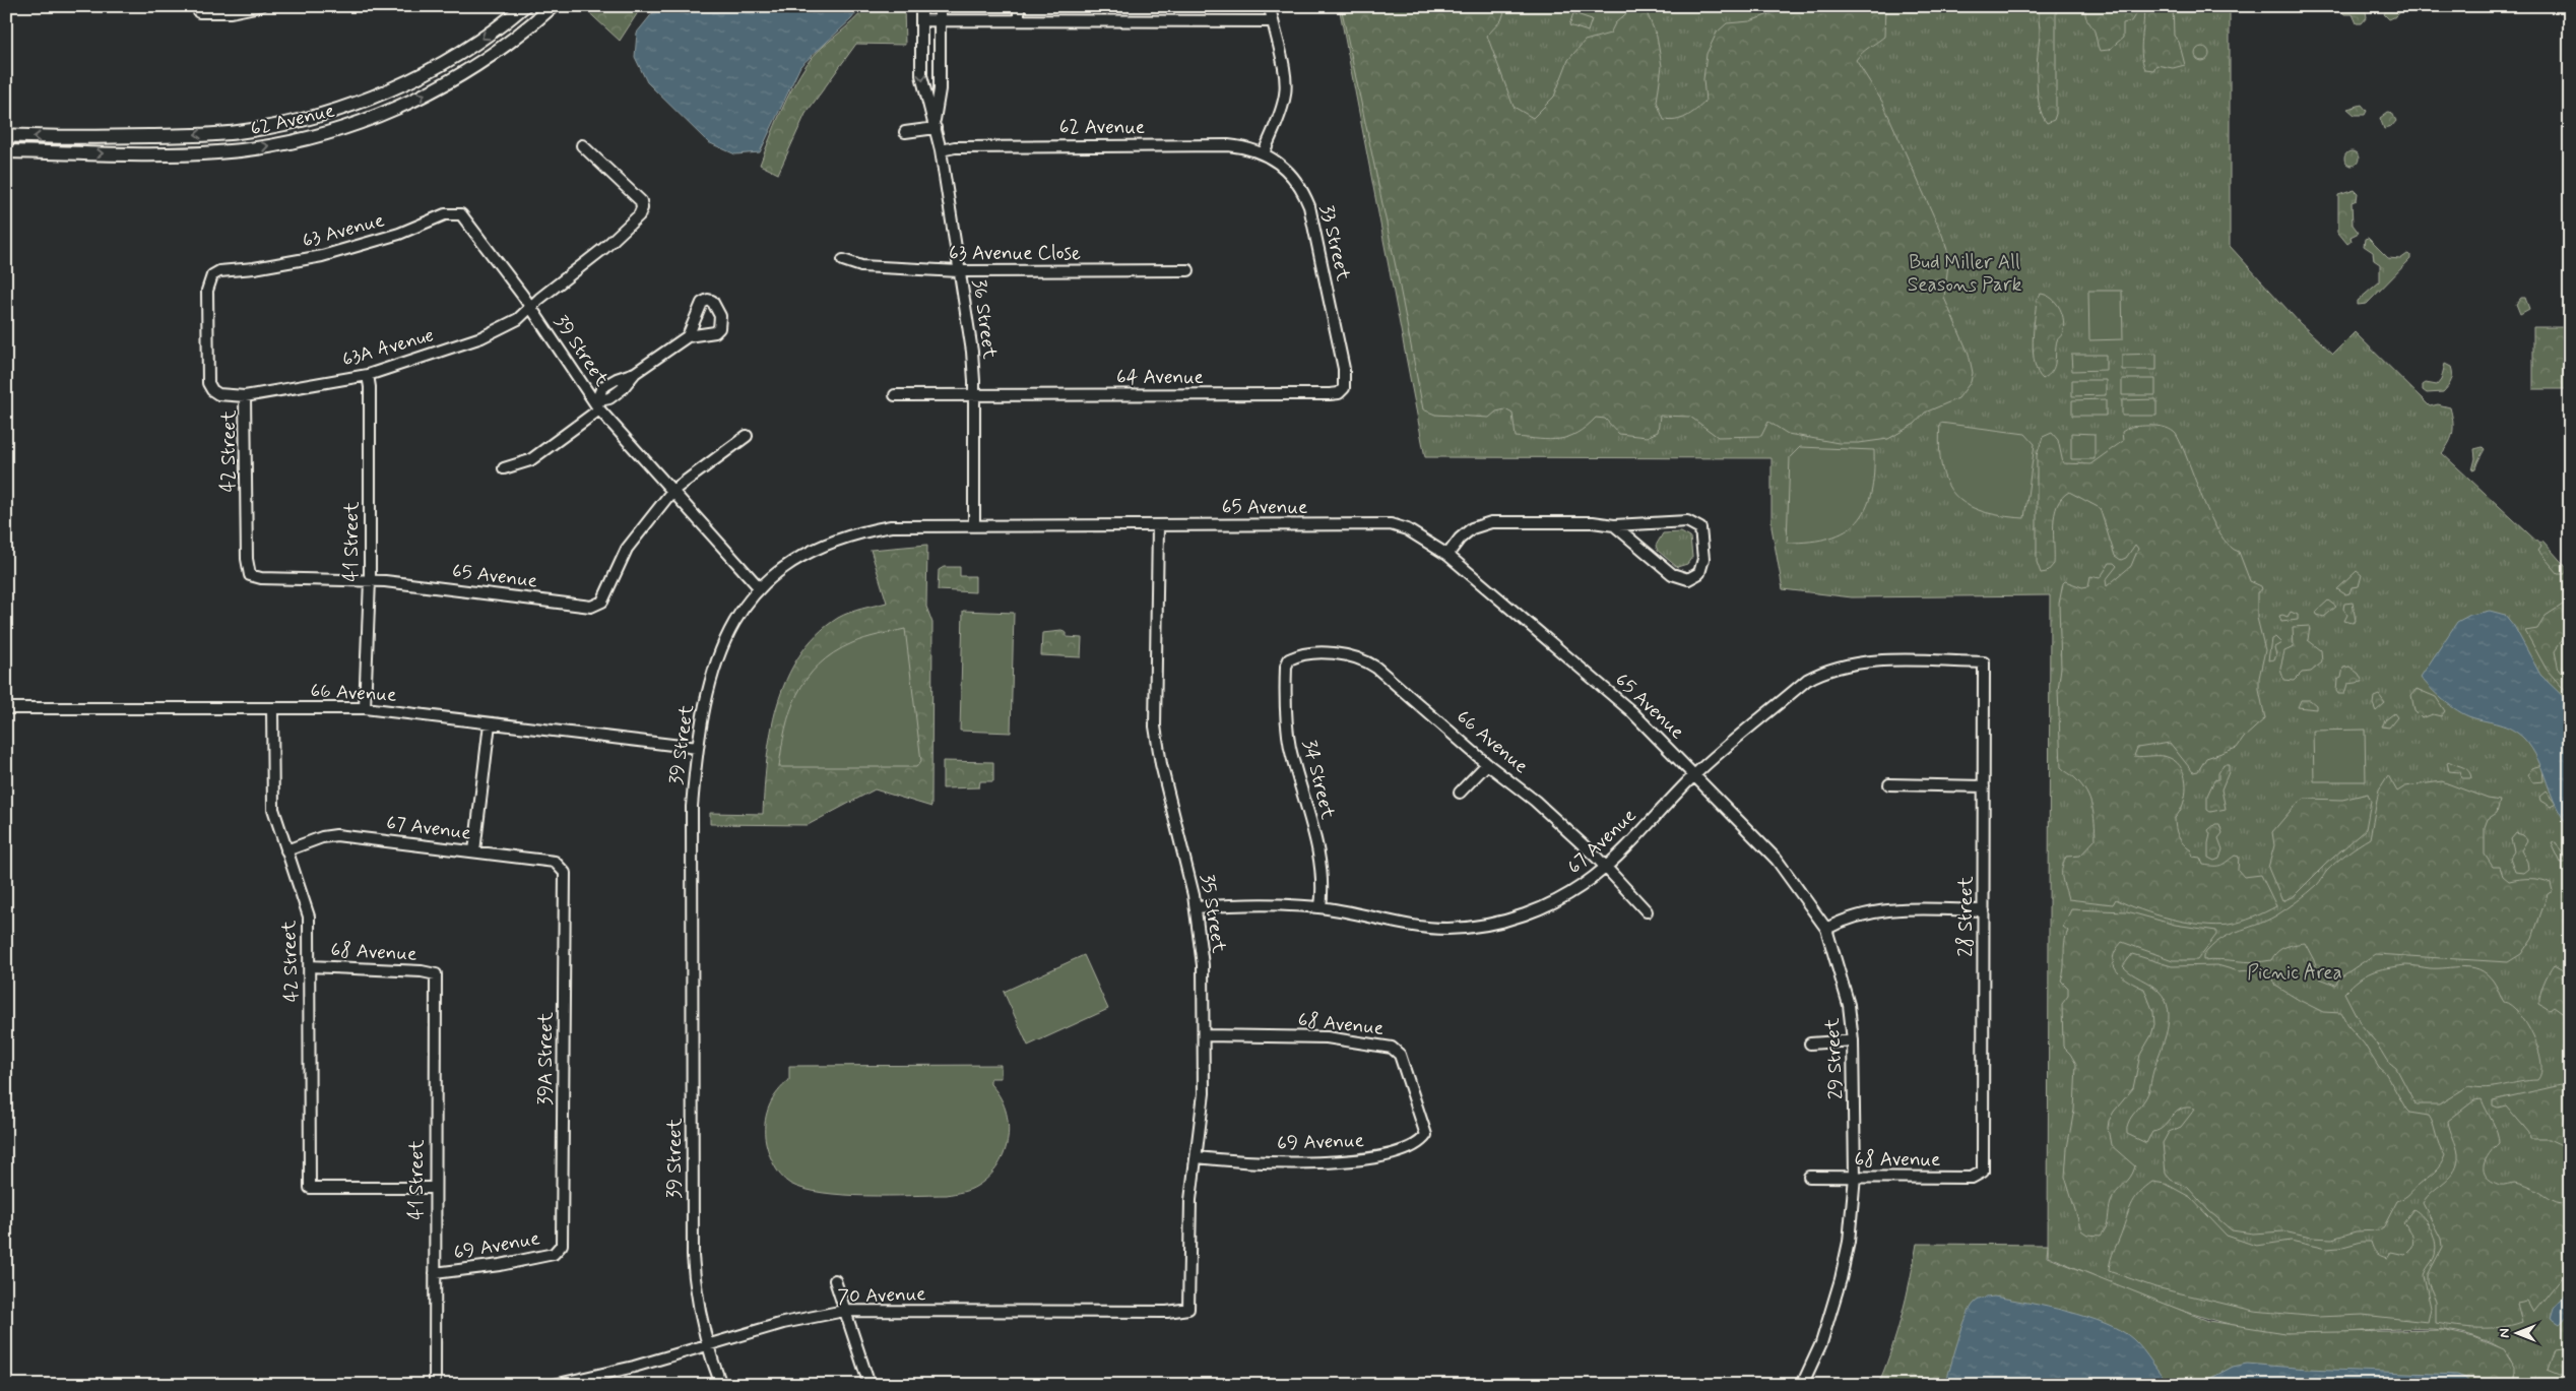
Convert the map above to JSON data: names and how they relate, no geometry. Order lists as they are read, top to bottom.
{
  "streets": {
    "main road": ["62 Avenue"],
    "street": [
      "63 Avenue",
      "33 Street",
      "63 Avenue Close",
      "36 Street",
      "63A Avenue",
      "39 Street",
      "64 Avenue",
      "42 Street",
      "65 Avenue",
      "41 Street",
      "66 Avenue",
      "34 Street",
      "67 Avenue",
      "35 Street",
      "28 Street",
      "68 Avenue",
      "39A Street",
      "29 Street",
      "69 Avenue",
      "70 Avenue"
    ]
  },
  "crossings": [
    ["62 Avenue", "33 Street"],
    ["62 Avenue", "36 Street"],
    ["63 Avenue", "39 Street"],
    ["63 Avenue", "42 Street"],
    ["33 Street", "64 Avenue"],
    ["63 Avenue Close", "36 Street"],
    ["36 Street", "64 Avenue"],
    ["36 Street", "65 Avenue"],
    ["63A Avenue", "39 Street"],
    ["63A Avenue", "42 Street"],
    ["63A Avenue", "41 Street"],
    ["39 Street", "65 Avenue"],
    ["39 Street", "66 Avenue"],
    ["39 Street", "70 Avenue"],
    ["42 Street", "65 Avenue"],
    ["42 Street", "41 Street"],
    ["42 Street", "66 Avenue"],
    ["42 Street", "67 Avenue"],
    ["42 Street", "68 Avenue"],
    ["65 Avenue", "41 Street"],
    ["65 Avenue", "67 Avenue"],
    ["65 Avenue", "35 Street"],
    ["65 Avenue", "29 Street"],
    ["41 Street", "66 Avenue"],
    ["41 Street", "68 Avenue"],
    ["41 Street", "69 Avenue"],
    ["66 Avenue", "34 Street"],
    ["66 Avenue", "67 Avenue"],
    ["34 Street", "67 Avenue"],
    ["67 Avenue", "35 Street"],
    ["67 Avenue", "28 Street"],
    ["67 Avenue", "39A Street"],
    ["67 Avenue", "29 Street"],
    ["35 Street", "68 Avenue"],
    ["35 Street", "69 Avenue"],
    ["35 Street", "70 Avenue"],
    ["28 Street", "68 Avenue"],
    ["68 Avenue", "29 Street"],
    ["68 Avenue", "69 Avenue"],
    ["39A Street", "69 Avenue"]
  ],
  "parks": ["Bud Miller All Seasons Park", "Picnic Area"],
  "north": "left"
}
